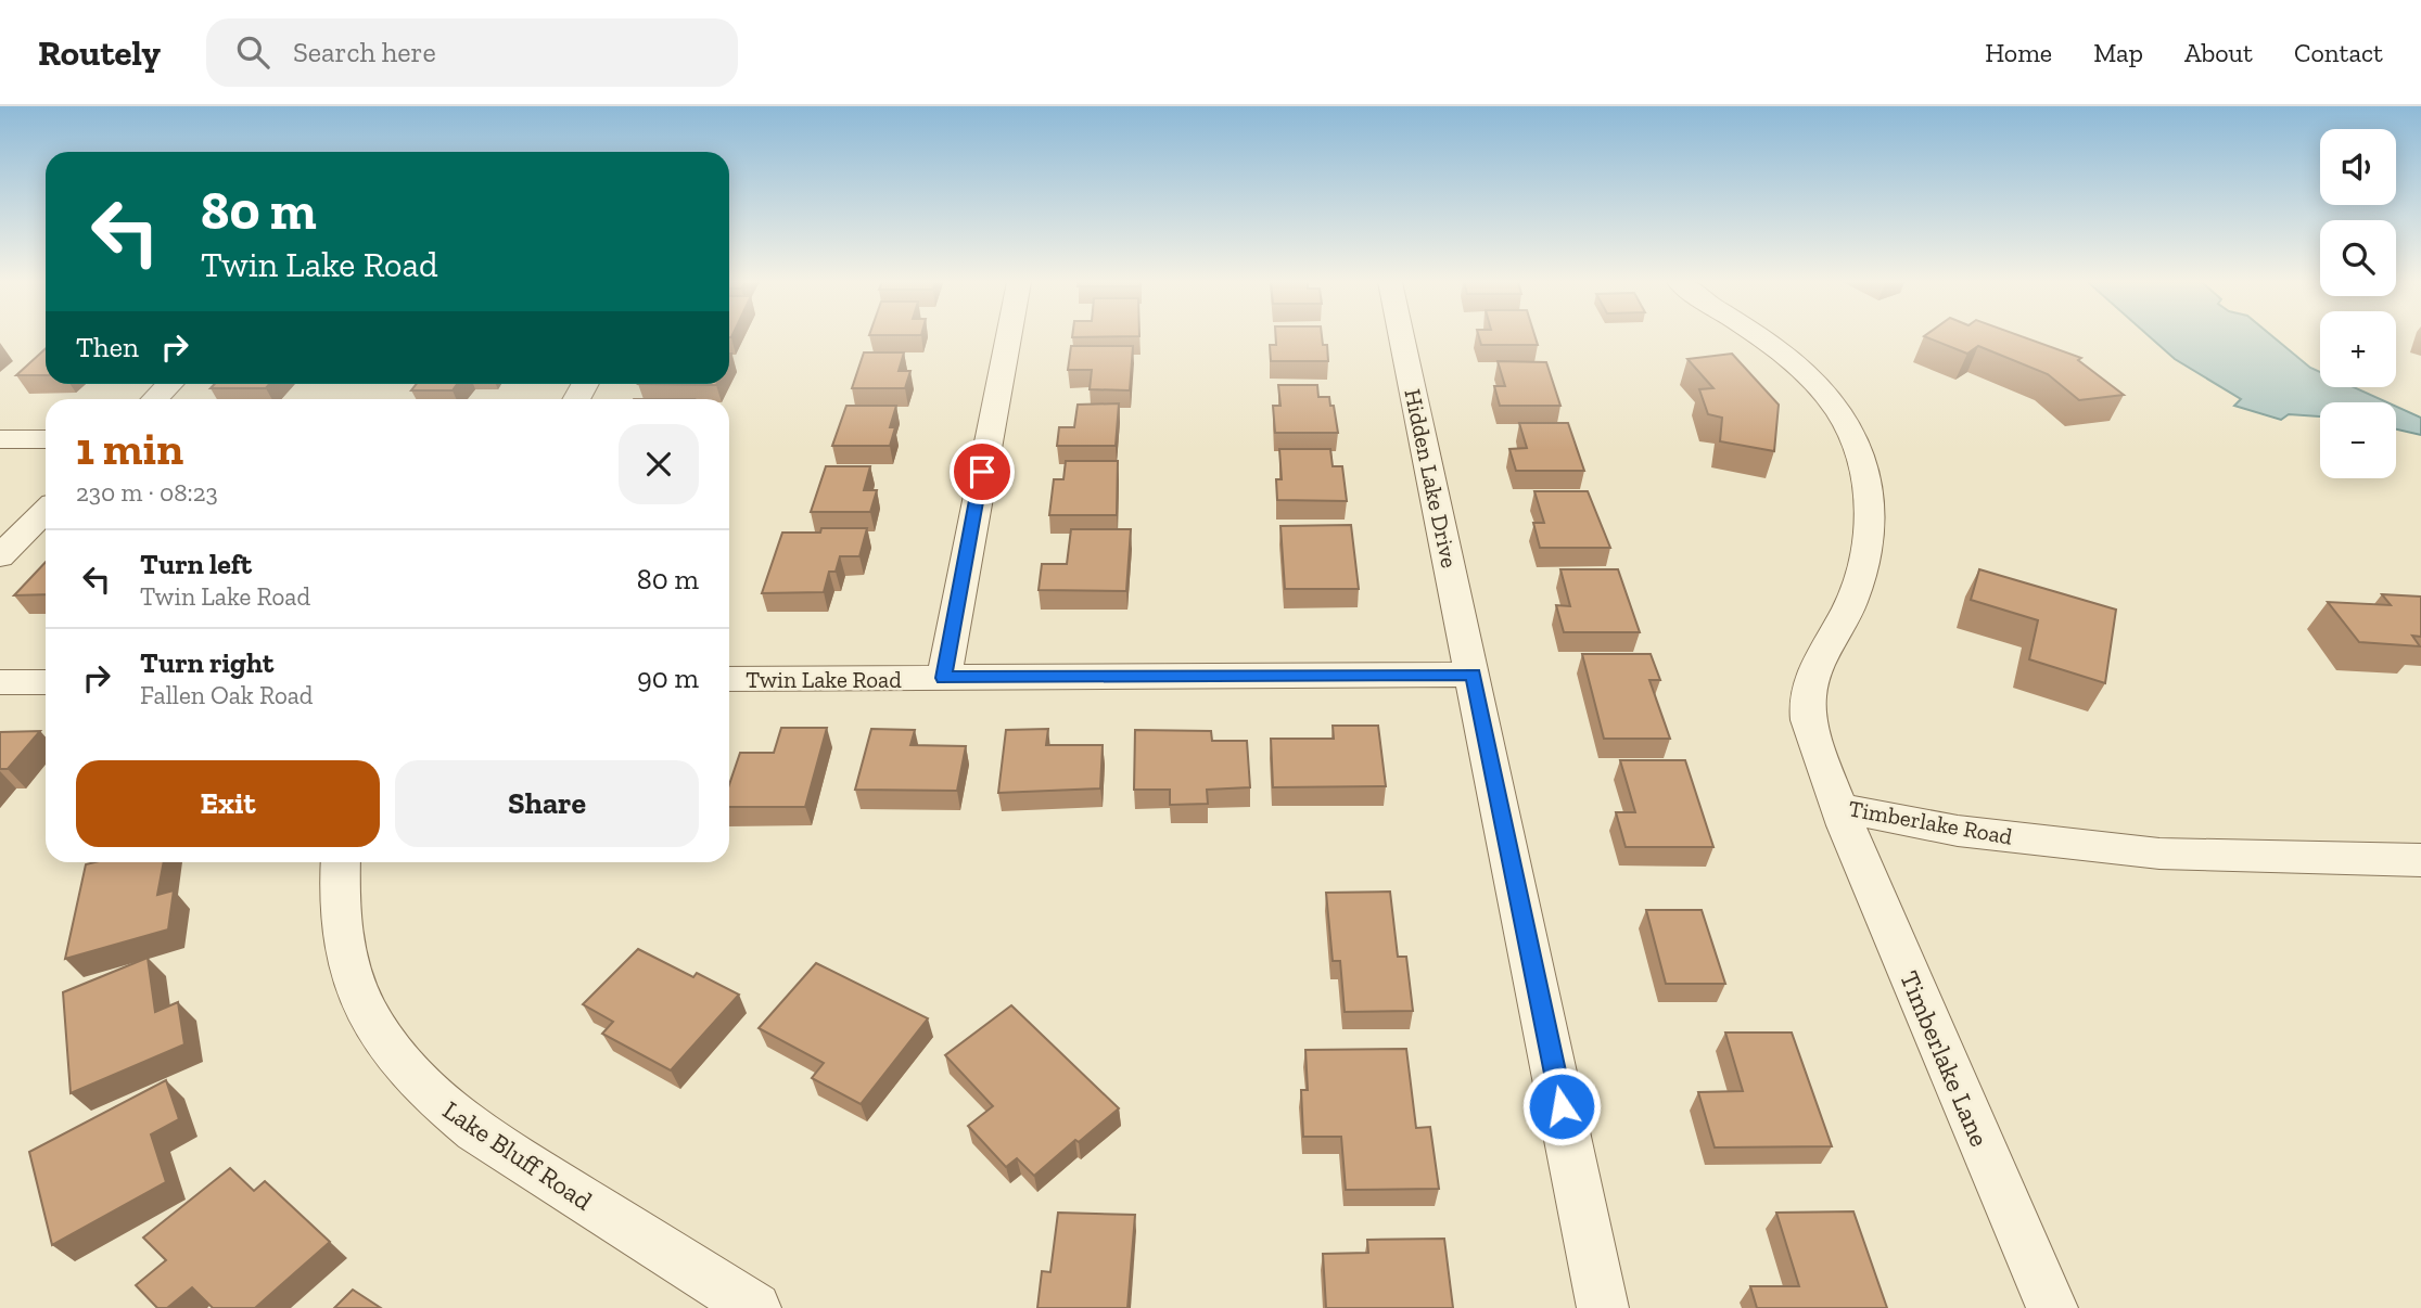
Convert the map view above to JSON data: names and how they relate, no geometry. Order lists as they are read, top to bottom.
{
  "streets": {
    "street": [
      "Hidden Lake Drive",
      "Twin Lake Road",
      "Timberlake Road",
      "Timberlake Lane",
      "Lake Bluff Road"
    ]
  },
  "crossings": [
    ["Hidden Lake Drive", "Twin Lake Road"],
    ["Timberlake Road", "Timberlake Lane"]
  ],
  "page": {
    "header": "Routely",
    "search": "Search here",
    "nav": [
      "Home",
      "Map",
      "About",
      "Contact"
    ],
    "map_buttons": ["+", "−"],
    "turn": ["80 m", "Twin Lake Road"],
    "then": "Then",
    "heading": ["1 min", "230 m · 08:23"],
    "list": [
      {
        "name": "Turn left",
        "note": "Twin Lake Road",
        "value": "80 m"
      },
      {
        "name": "Turn right",
        "note": "Fallen Oak Road",
        "value": "90 m"
      }
    ],
    "buttons": ["Exit", "Share"]
  }
}
